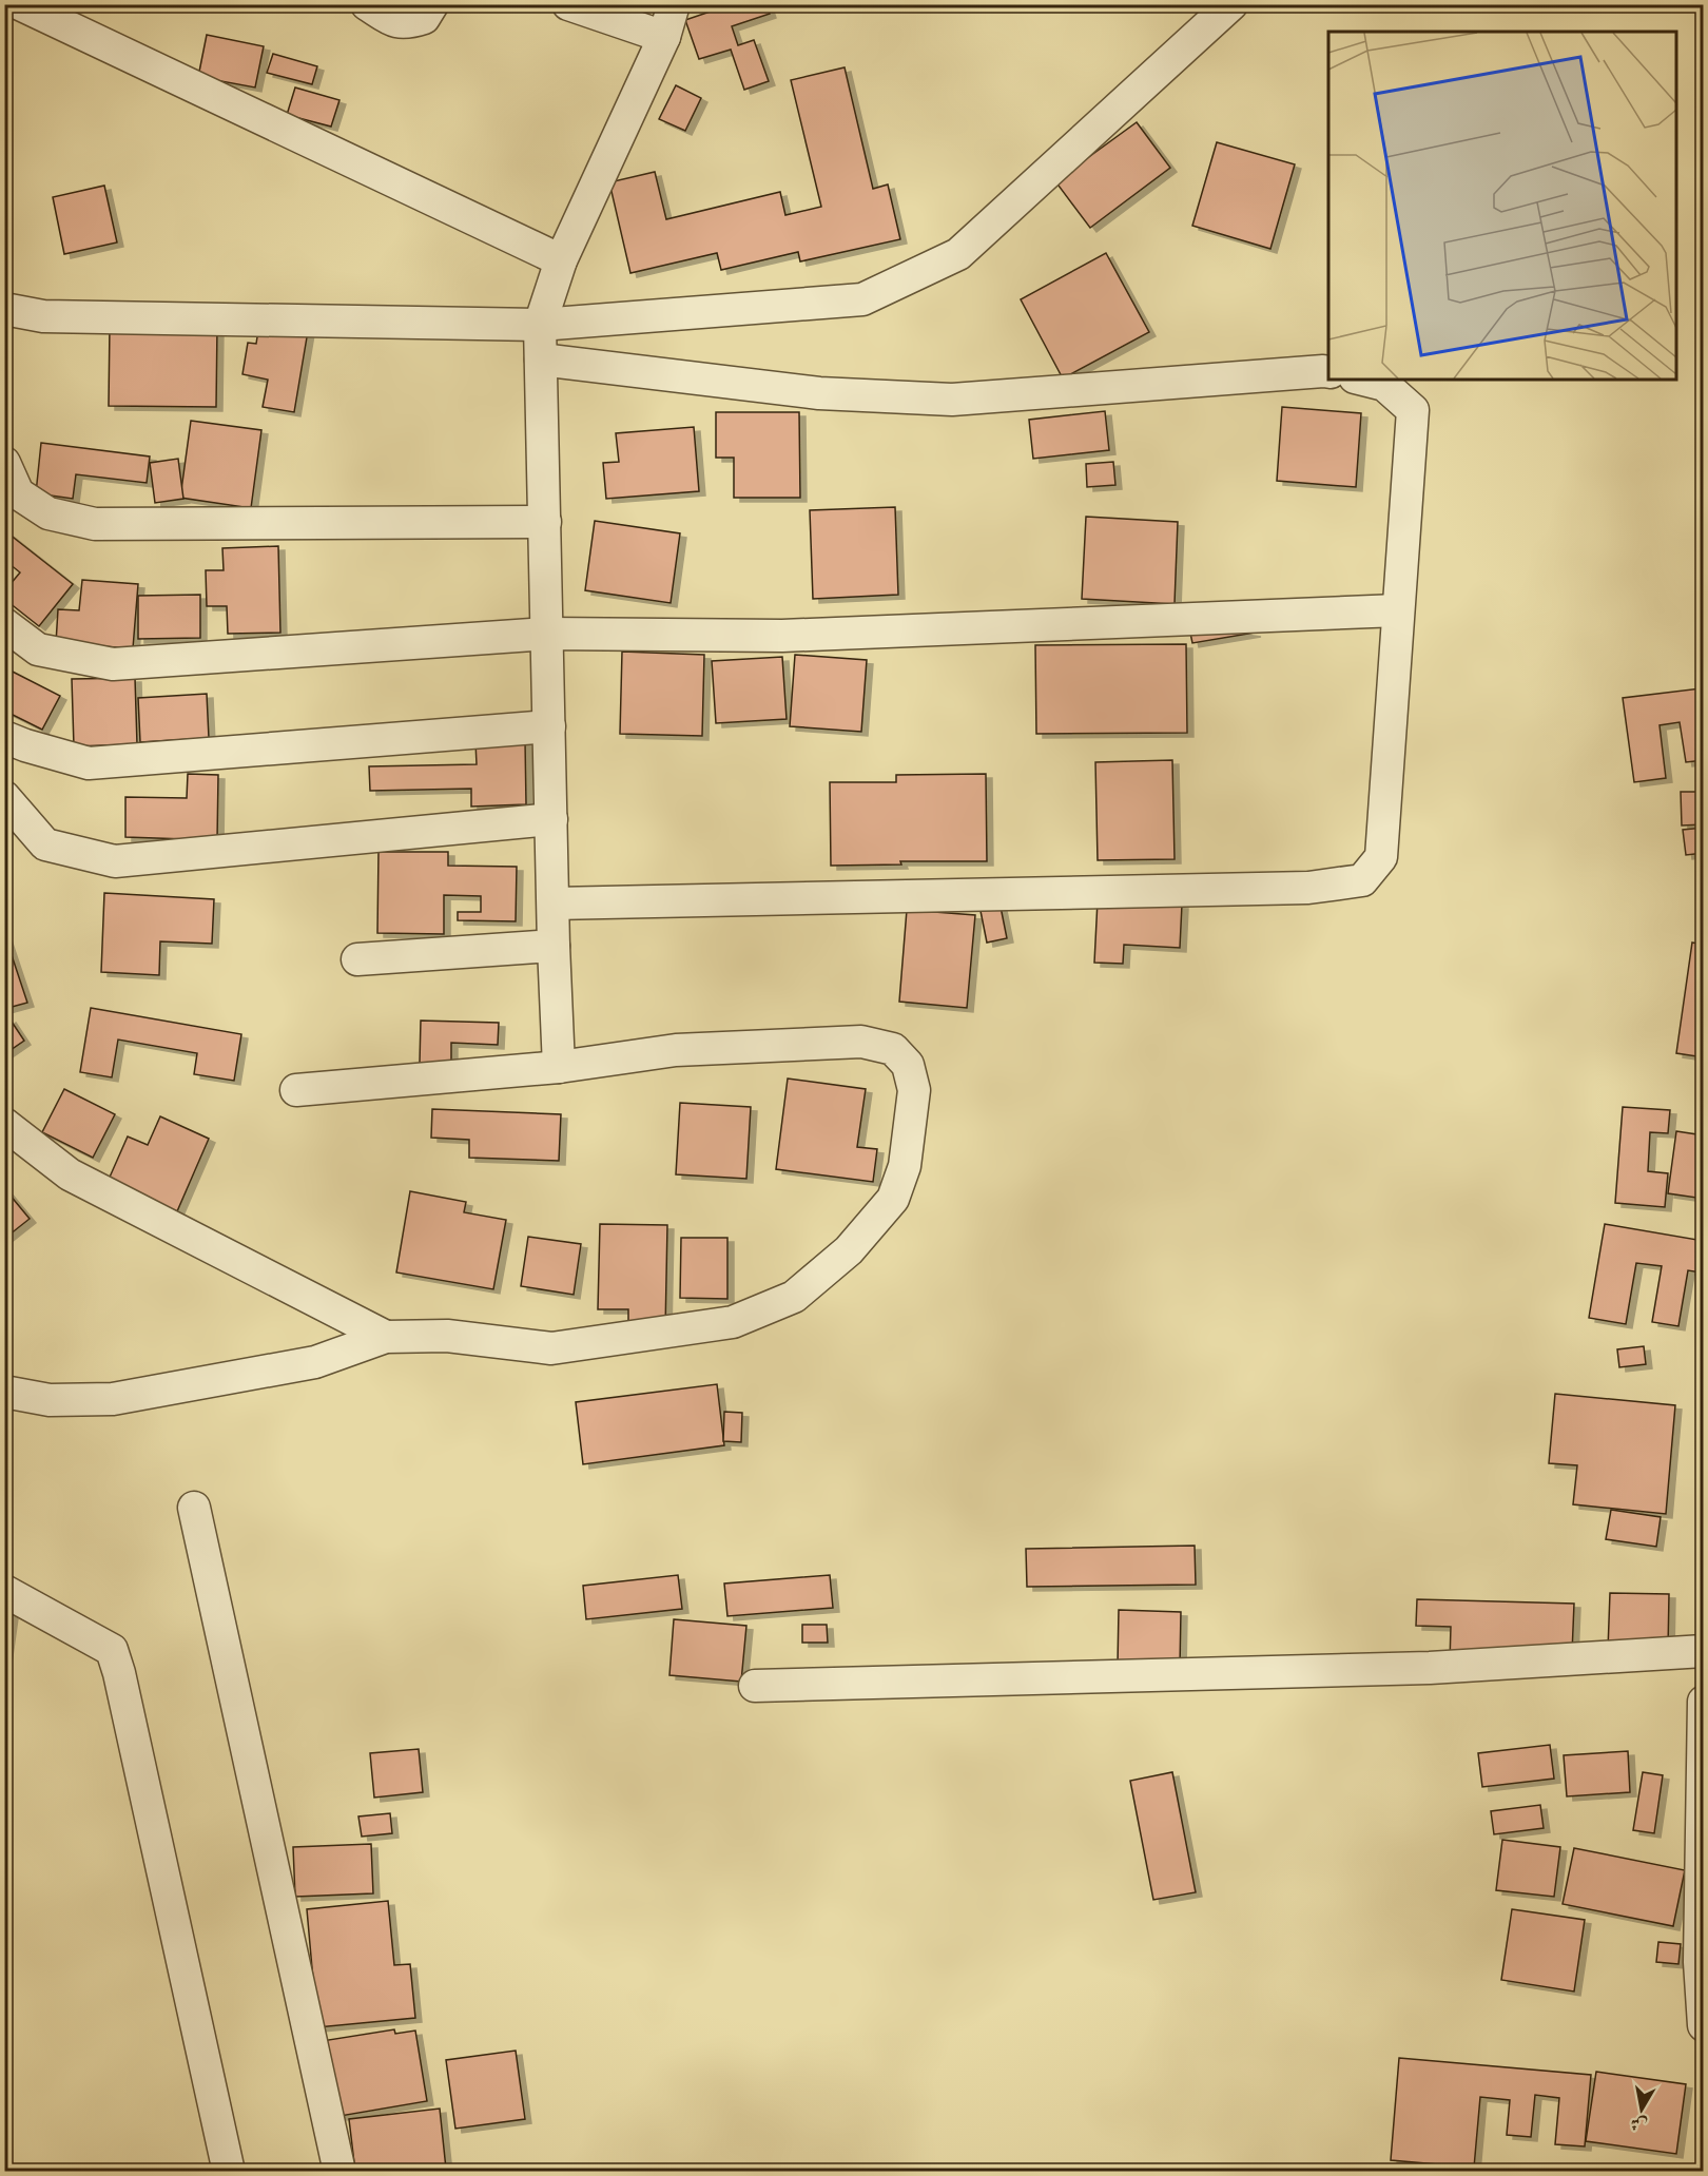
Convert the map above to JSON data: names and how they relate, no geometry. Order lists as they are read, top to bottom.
{
  "north": "bottom"
}
